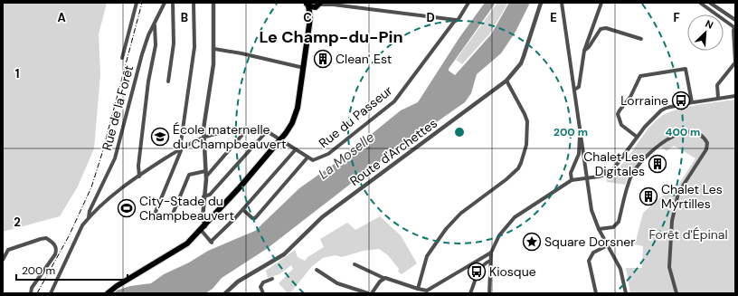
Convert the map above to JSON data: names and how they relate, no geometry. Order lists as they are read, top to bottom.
{
  "streets": {
    "street": ["Rue de la Forêt", "Rue du Passeur", "Route d'Archettes"]
  },
  "districts": ["Le Champ-du-Pin"],
  "water": ["La Moselle"],
  "parks": ["Forêt d'Épinal"],
  "places": {
    "building": ["Clean' Est", "Chalet Les Digitales", "Chalet Les Myrtilles"],
    "bus stop": ["Lorraine", "Kiosque"],
    "school or university": ["École maternelle du Champbeauvert"],
    "sports": ["City-Stade du Champbeauvert"],
    "place": ["Square Dorsner"]
  },
  "scale_bar": "200 m",
  "north": "top right",
  "grid": {
    "columns": [
      "A",
      "B",
      "C",
      "D",
      "E",
      "F"
    ],
    "rows": ["1", "2"]
  },
  "rings": ["200 m", "400 m"]
}
